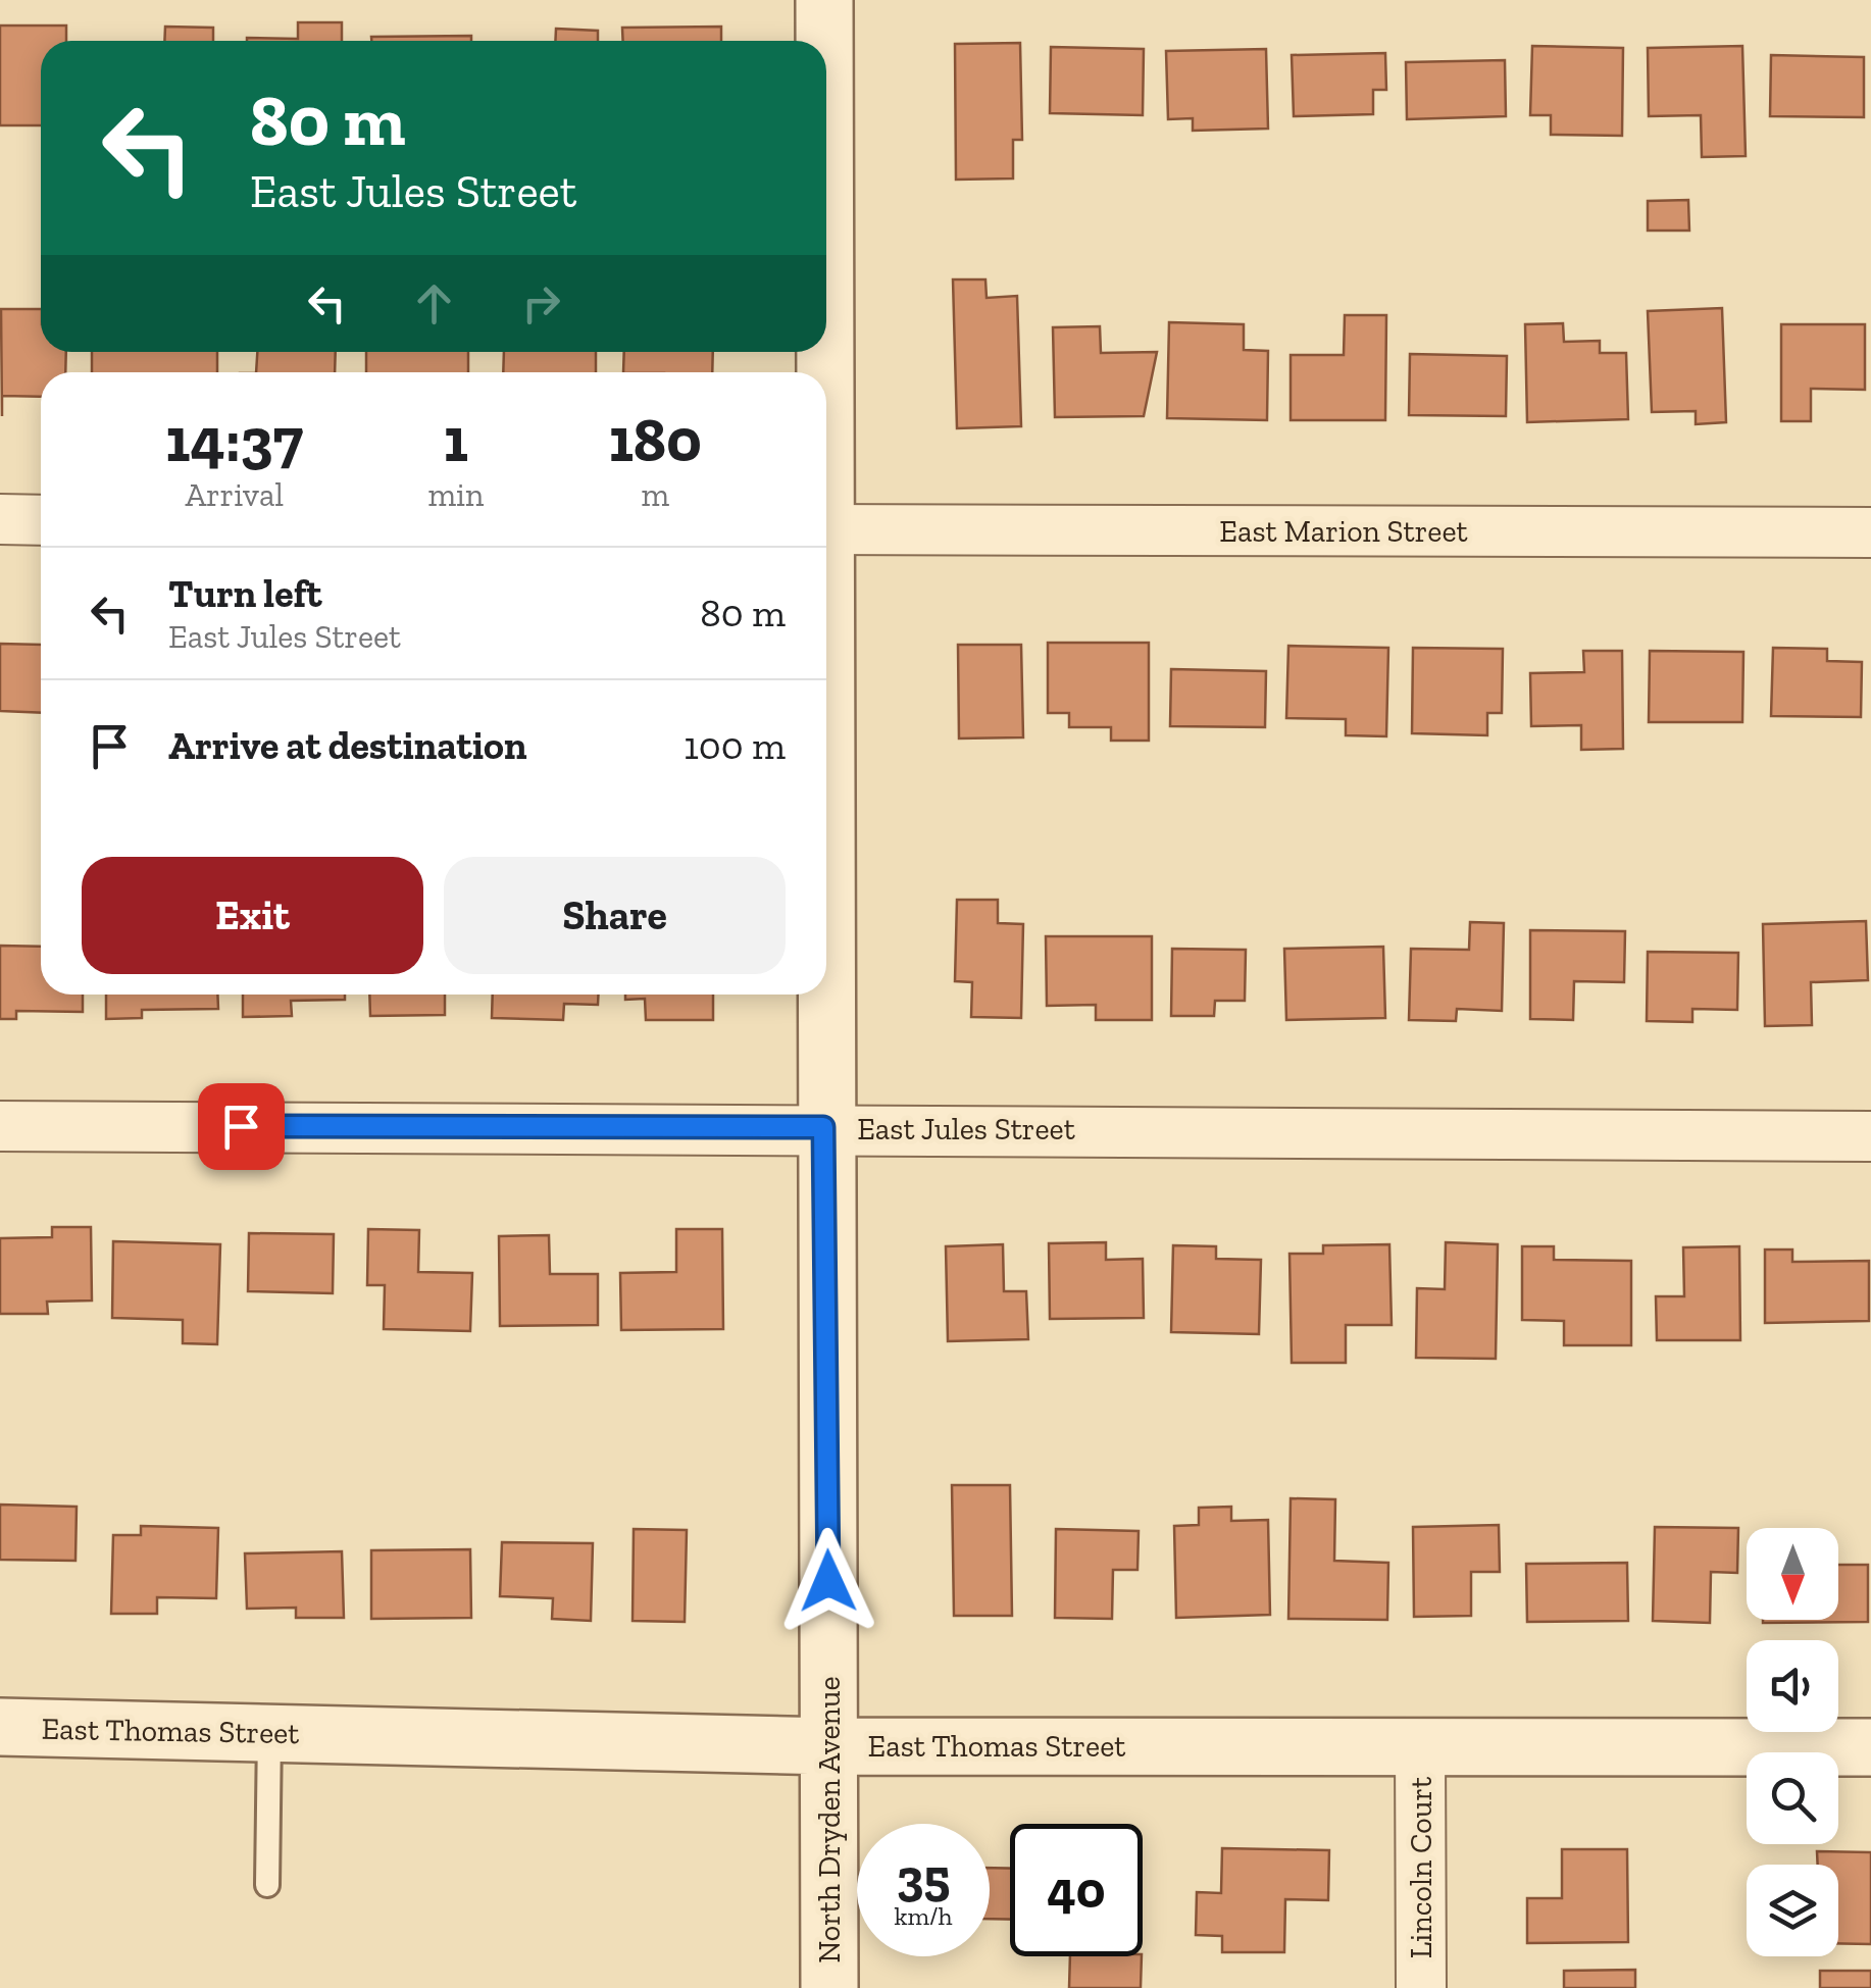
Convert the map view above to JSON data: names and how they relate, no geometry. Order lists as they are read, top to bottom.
{
  "streets": {
    "street": [
      "East Marion Street",
      "East Jules Street",
      "East Thomas Street",
      "North Dryden Avenue",
      "Lincoln Court"
    ]
  },
  "crossings": [
    ["East Jules Street", "North Dryden Avenue"],
    ["East Thomas Street", "North Dryden Avenue"],
    ["East Thomas Street", "Lincoln Court"]
  ],
  "north": "bottom",
  "page": {
    "turn": ["80 m", "East Jules Street"],
    "eta": [
      "14:37",
      "Arrival",
      "1",
      "min",
      "180",
      "m"
    ],
    "list": [
      {
        "name": "Turn left",
        "note": "East Jules Street",
        "value": "80 m"
      },
      {
        "name": "Arrive at destination",
        "value": "100 m"
      }
    ],
    "buttons": ["Exit", "Share"],
    "speed": "35 km/h",
    "limit": "40"
  }
}
